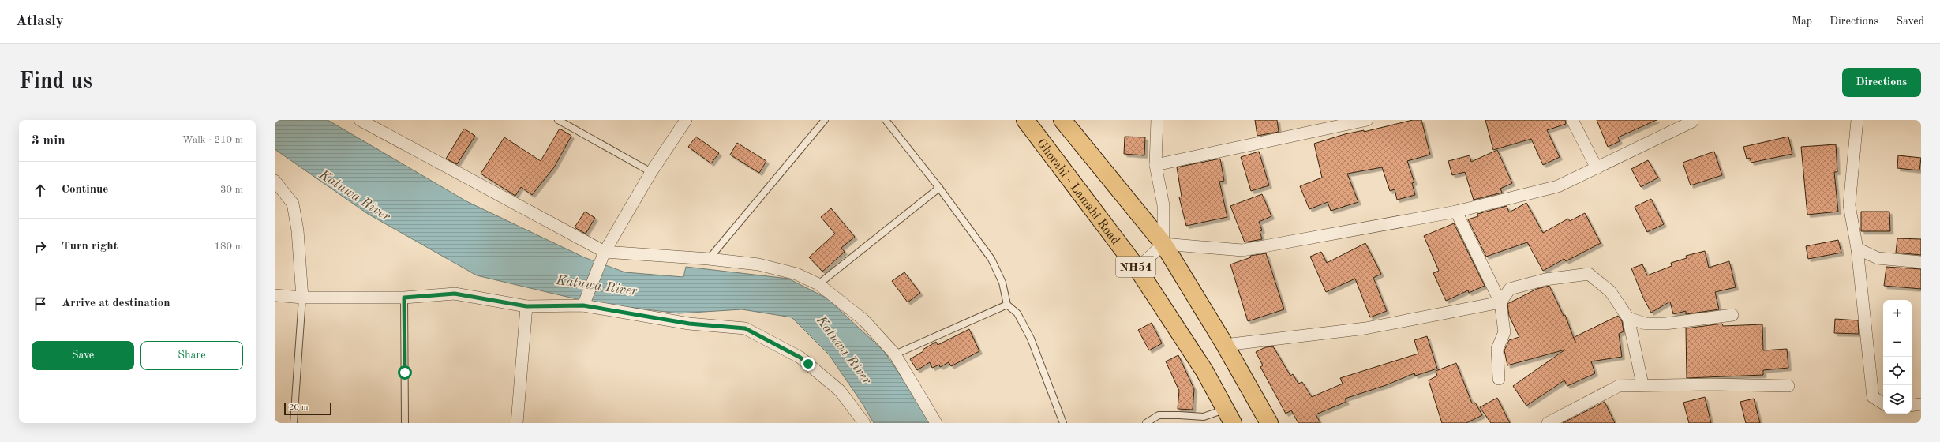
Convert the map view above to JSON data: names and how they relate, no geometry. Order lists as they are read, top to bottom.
{
  "streets": {
    "main road": ["Ghorahi - Lamahi Road", "NH54"]
  },
  "water": ["Katuwa River"],
  "scale_bar": "20 m",
  "page": {
    "header": "Atlasly",
    "nav": ["Map", "Directions", "Saved"],
    "buttons": [
      "Directions",
      ["Save", "Share"]
    ],
    "title": "Find us",
    "heading": ["3 min", "Walk · 210 m"],
    "list": [
      ["Continue", "30 m"],
      ["Turn right", "180 m"],
      "Arrive at destination"
    ],
    "map_buttons": ["+", "−"],
    "scale": "20 m"
  }
}
